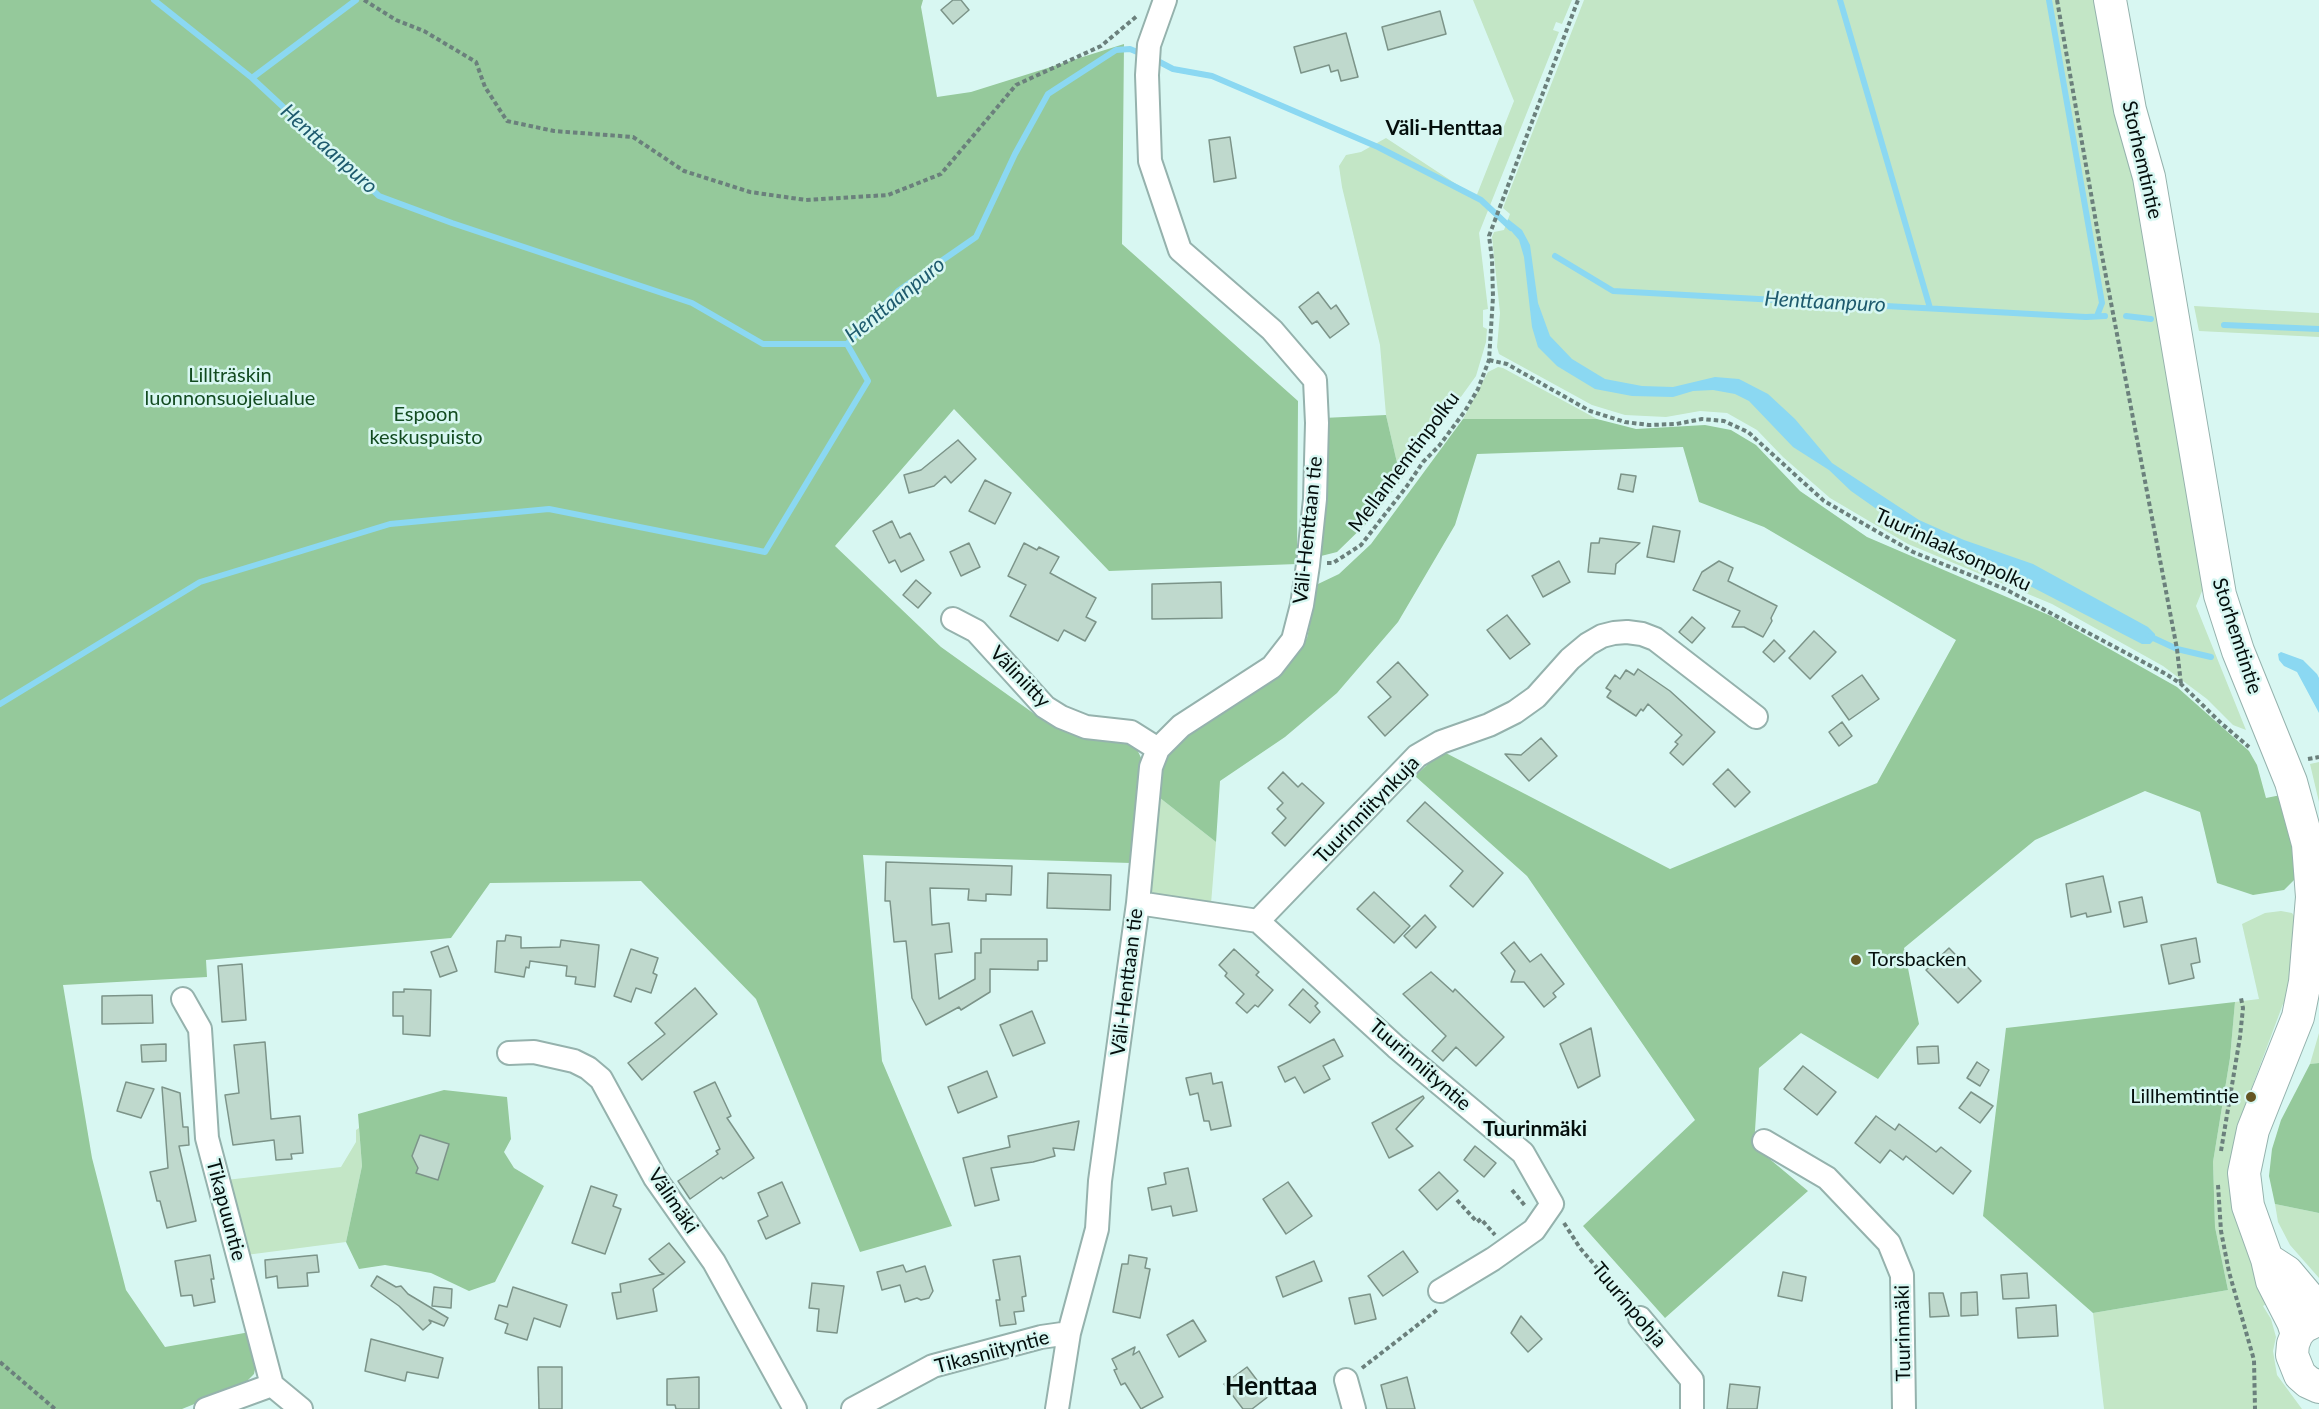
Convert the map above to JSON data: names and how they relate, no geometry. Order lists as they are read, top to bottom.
{
  "streets": {
    "main road": ["Storhemtintie"],
    "street": [
      "Väli-Henttaan tie",
      "Väliniitty",
      "Tuurinniitynkuja",
      "Tuurinniityntie",
      "Välimäki",
      "Tikapuuntie",
      "Tuurinpohja",
      "Tuurinmäki",
      "Tikasniityntie"
    ],
    "path": ["Mellanhemtinpolku", "Tuurinlaaksonpolku"]
  },
  "crossings": [
    ["Mellanhemtinpolku", "Väli-Henttaan tie"],
    ["Mellanhemtinpolku", "Tuurinlaaksonpolku"],
    ["Väli-Henttaan tie", "Väliniitty"],
    ["Väli-Henttaan tie", "Tikasniityntie"],
    ["Tuurinniitynkuja", "Tuurinniityntie"],
    ["Tuurinniityntie", "Tuurinpohja"]
  ],
  "districts": ["Väli-Henttaa", "Tuurinmäki", "Henttaa"],
  "water": ["Henttaanpuro"],
  "parks": ["Lillträskin luonnonsuojelualue", "Espoon keskuspuisto"],
  "places": ["Torsbacken", "Lillhemtintie"]
}
